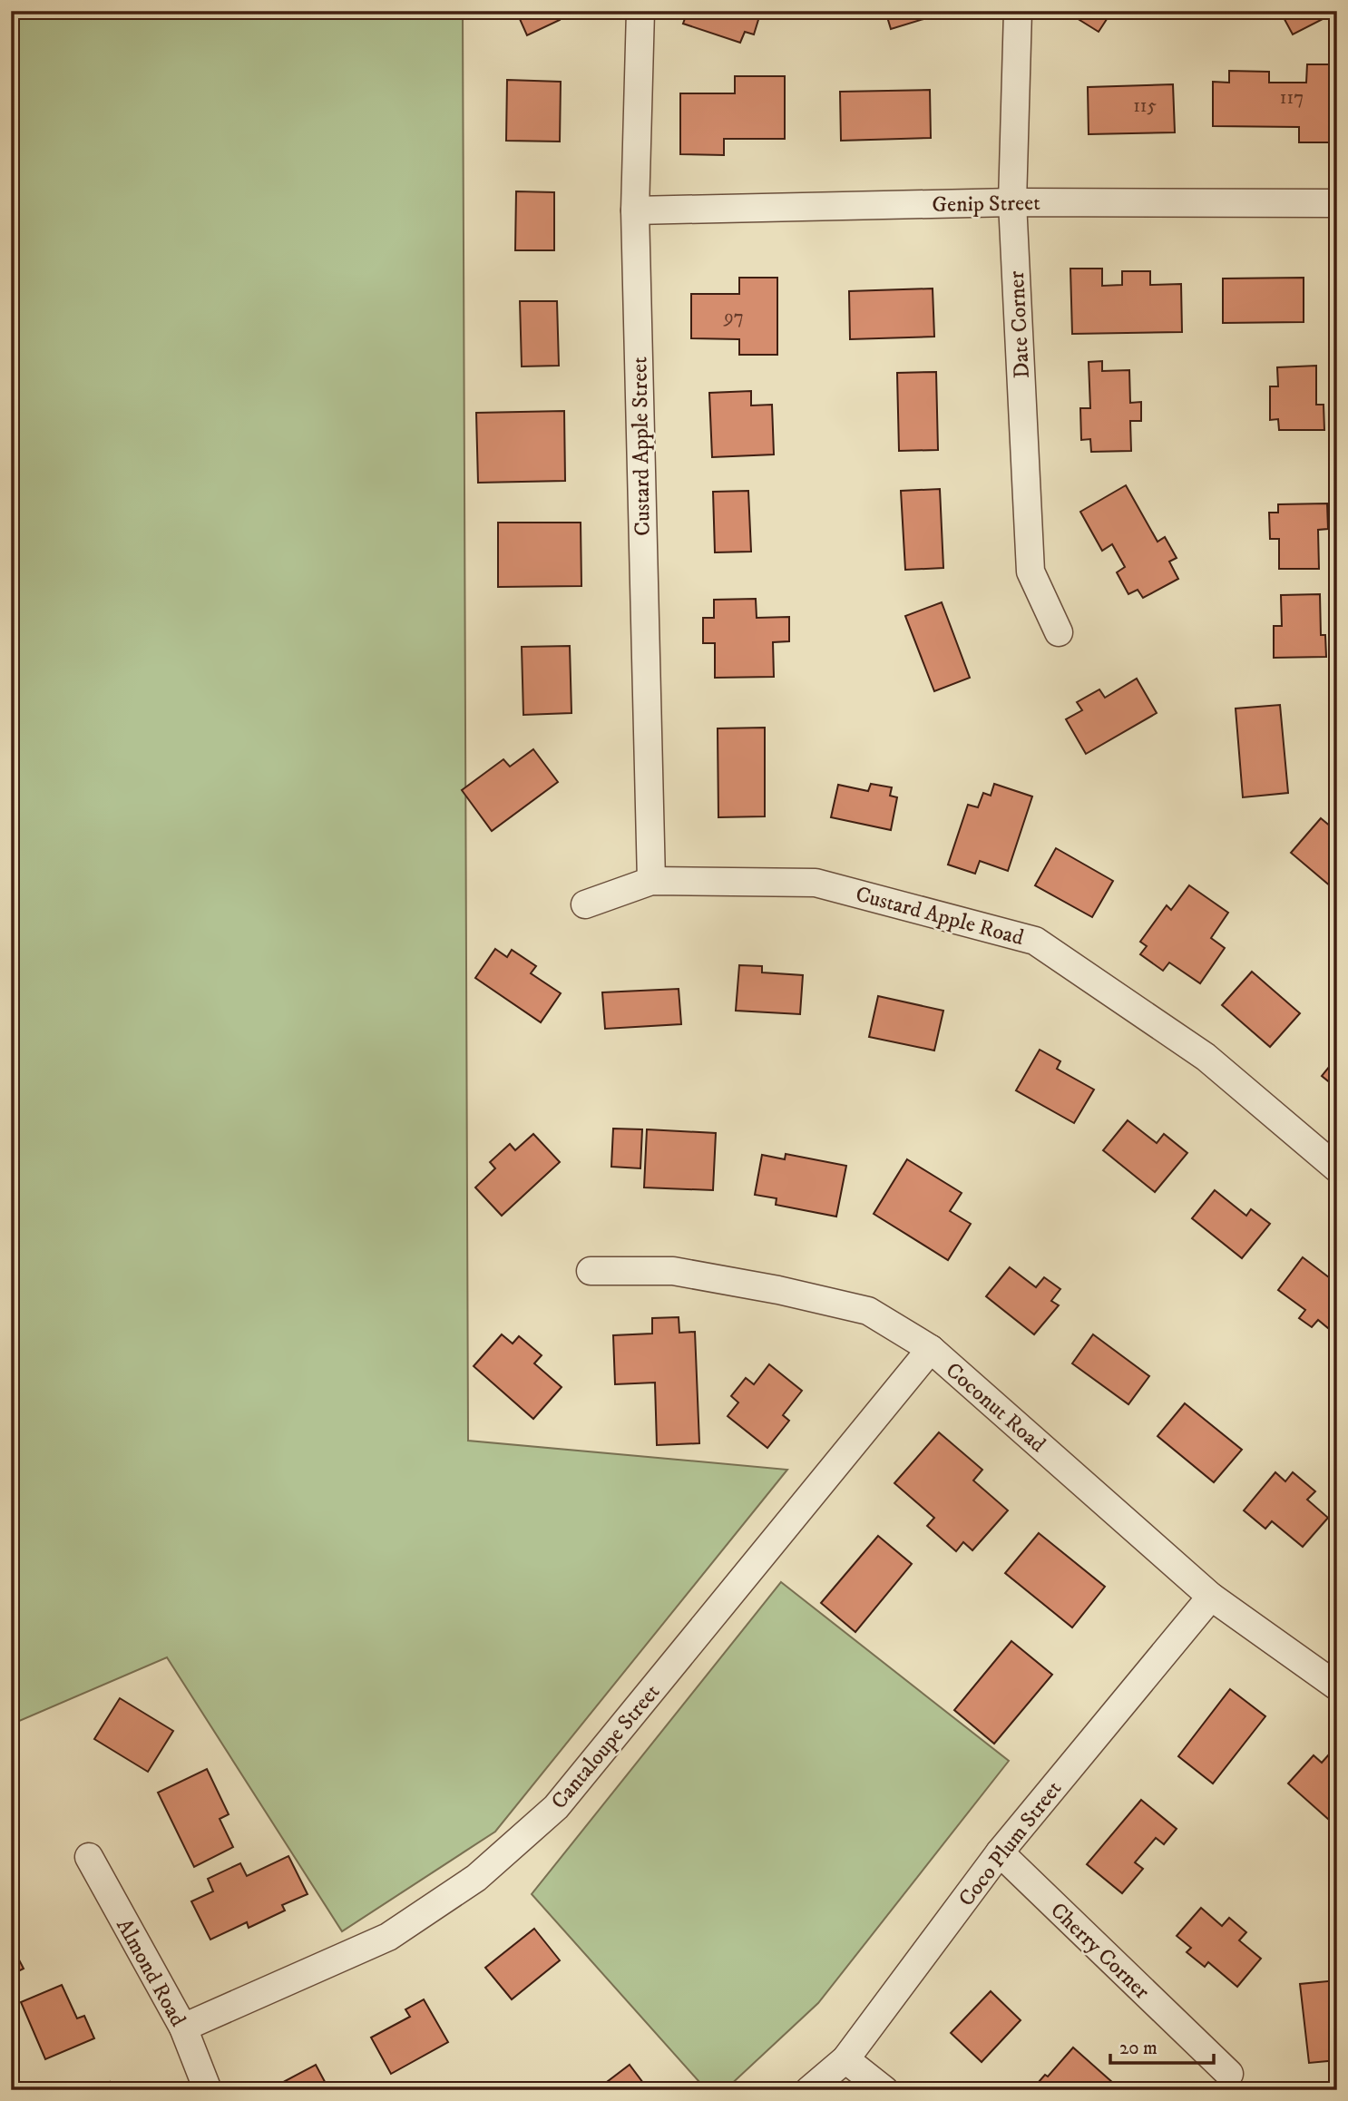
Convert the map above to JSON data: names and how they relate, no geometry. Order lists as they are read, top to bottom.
{
  "streets": {
    "street": [
      "Genip Street",
      "Date Corner",
      "Custard Apple Street",
      "Custard Apple Road",
      "Coconut Road",
      "Cantaloupe Street",
      "Coco Plum Street",
      "Cherry Corner",
      "Almond Road"
    ]
  },
  "crossings": [
    ["Genip Street", "Date Corner"],
    ["Genip Street", "Custard Apple Street"],
    ["Custard Apple Street", "Custard Apple Road"],
    ["Coconut Road", "Cantaloupe Street"],
    ["Coconut Road", "Coco Plum Street"],
    ["Cantaloupe Street", "Almond Road"],
    ["Coco Plum Street", "Cherry Corner"]
  ],
  "house_numbers": ["117", "115", "97"],
  "scale_bar": "20 m"
}
